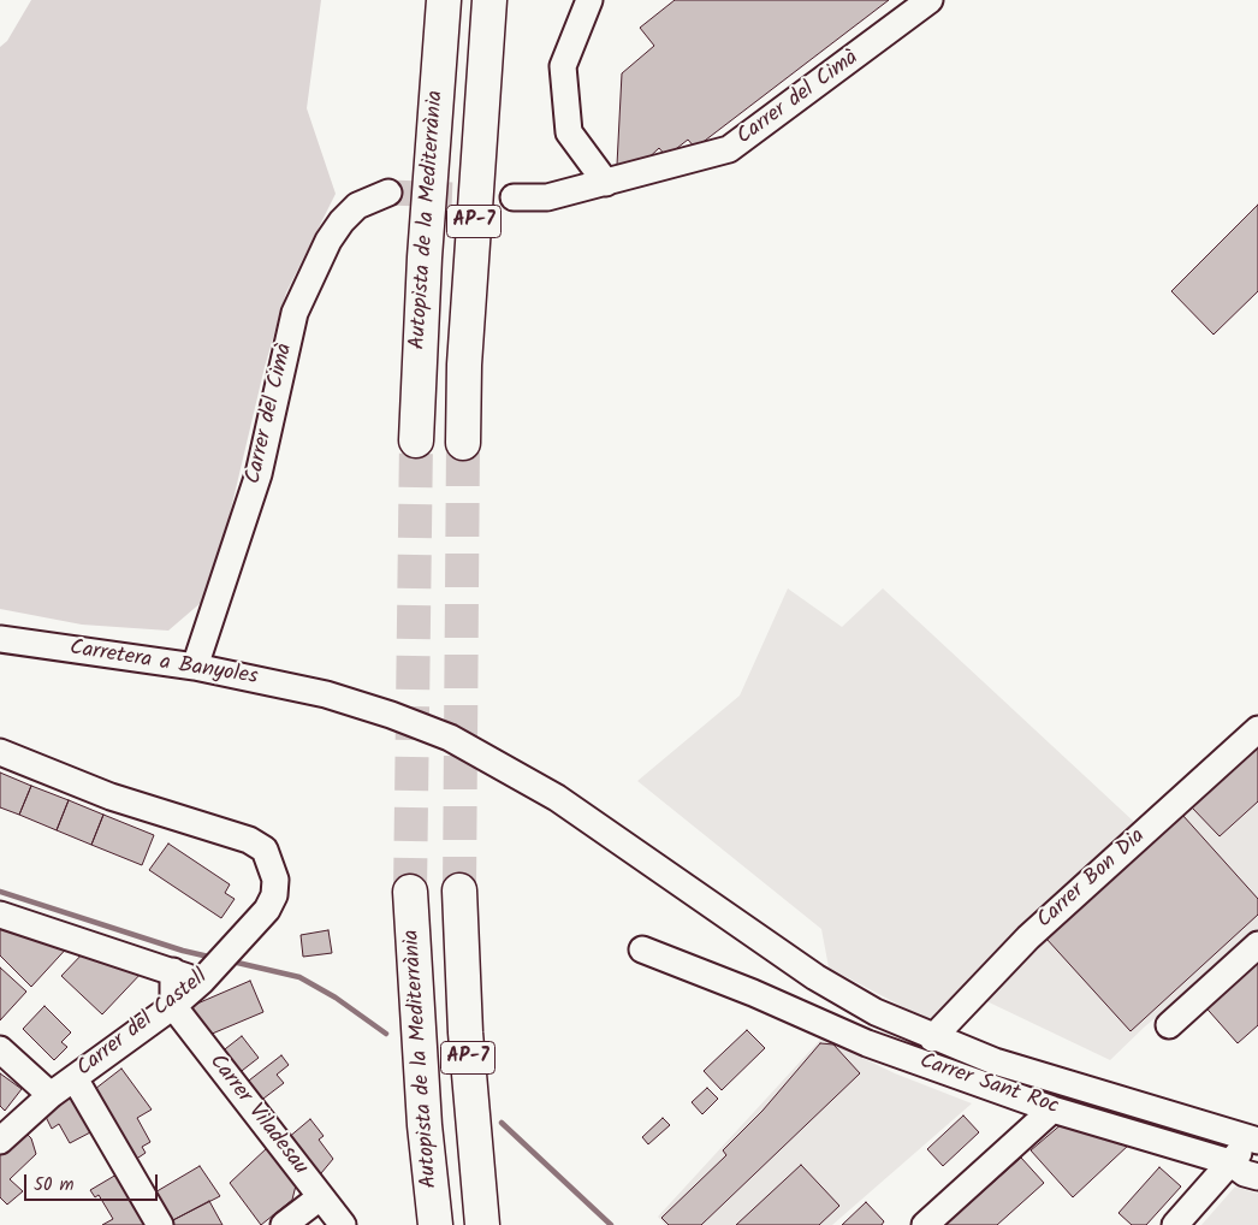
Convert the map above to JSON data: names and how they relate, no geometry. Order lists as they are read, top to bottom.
{
  "streets": {
    "highway": ["Autopista de la Mediterrània", "AP-7"],
    "street": [
      "Carrer del Cimà",
      "Carretera a Banyoles",
      "Carrer Bon Dia",
      "Carrer del Castell",
      "Carrer Sant Roc",
      "Carrer Viladesau"
    ]
  },
  "crossings": [
    ["Carrer del Cimà", "Carretera a Banyoles"],
    ["Carretera a Banyoles", "Carrer Bon Dia"],
    ["Carrer del Castell", "Carrer Viladesau"]
  ],
  "scale_bar": "50 m"
}
